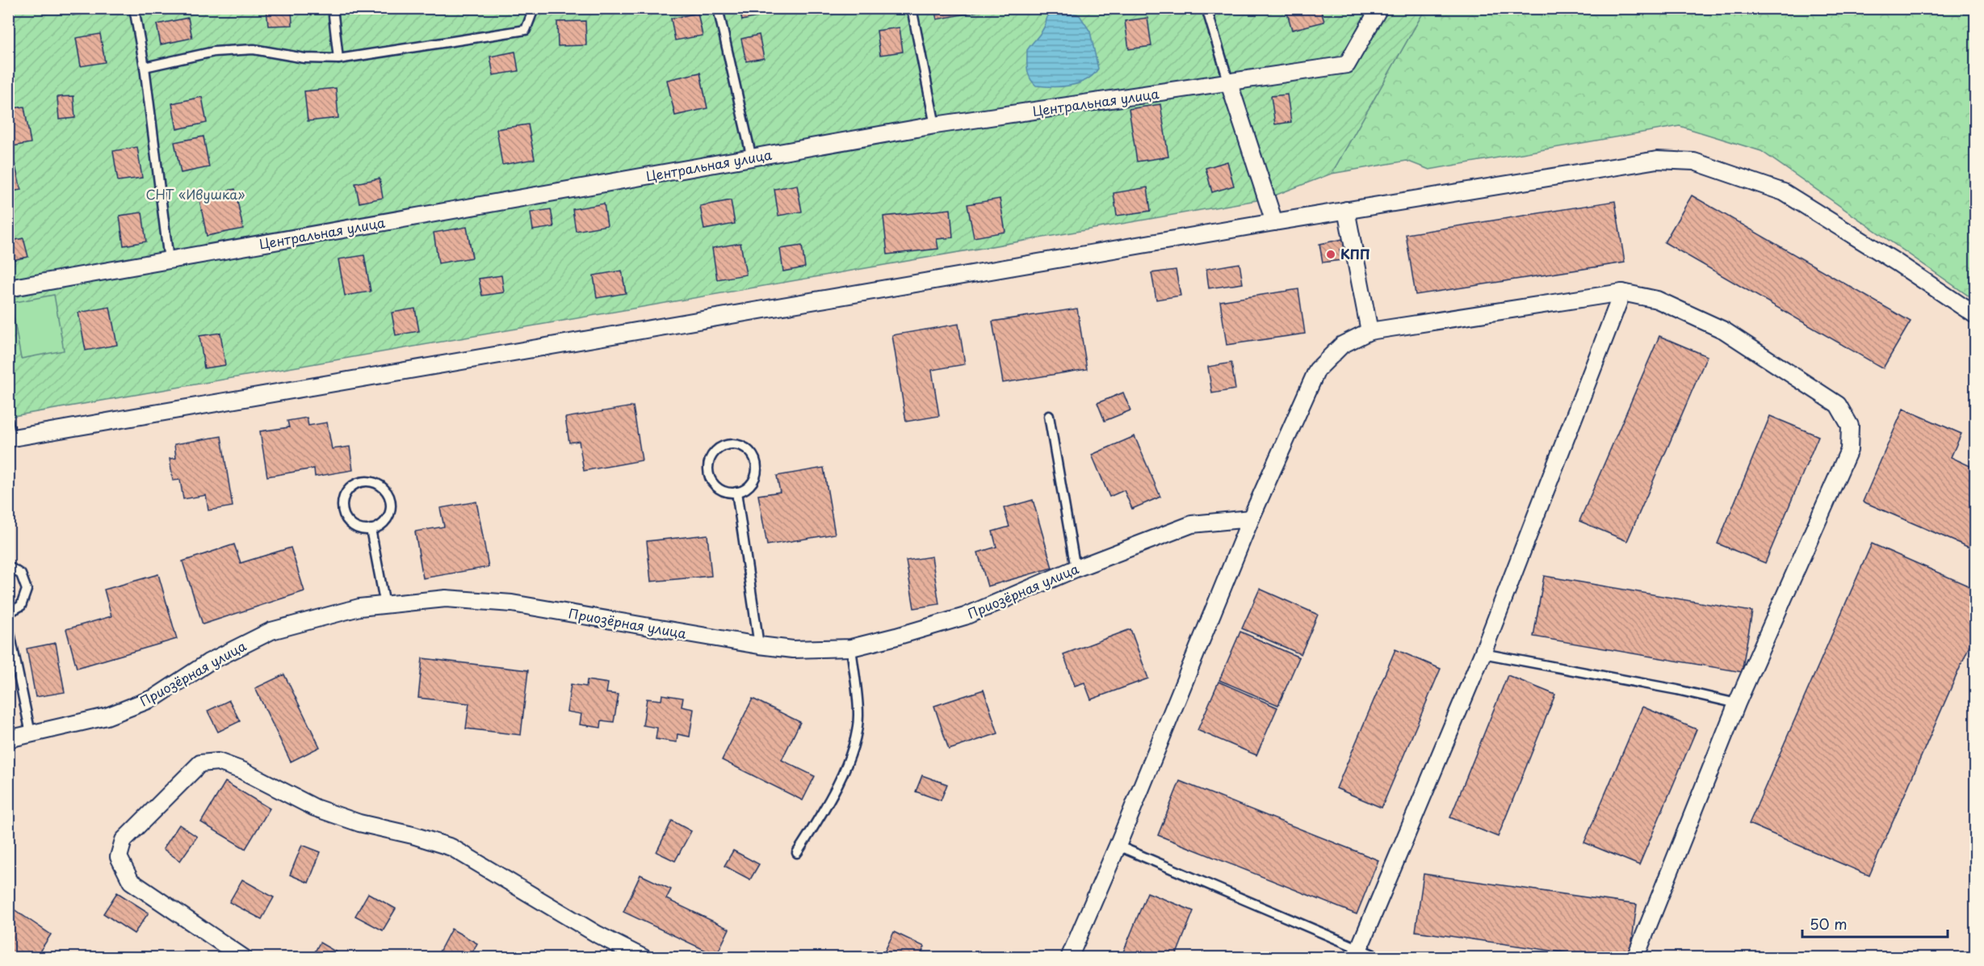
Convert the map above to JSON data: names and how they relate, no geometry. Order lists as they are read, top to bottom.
{
  "streets": {
    "street": ["Центральная улица", "Приозёрная улица"]
  },
  "parks": ["СНТ «Ивушка»"],
  "places": ["КПП"],
  "scale_bar": "50 m"
}
